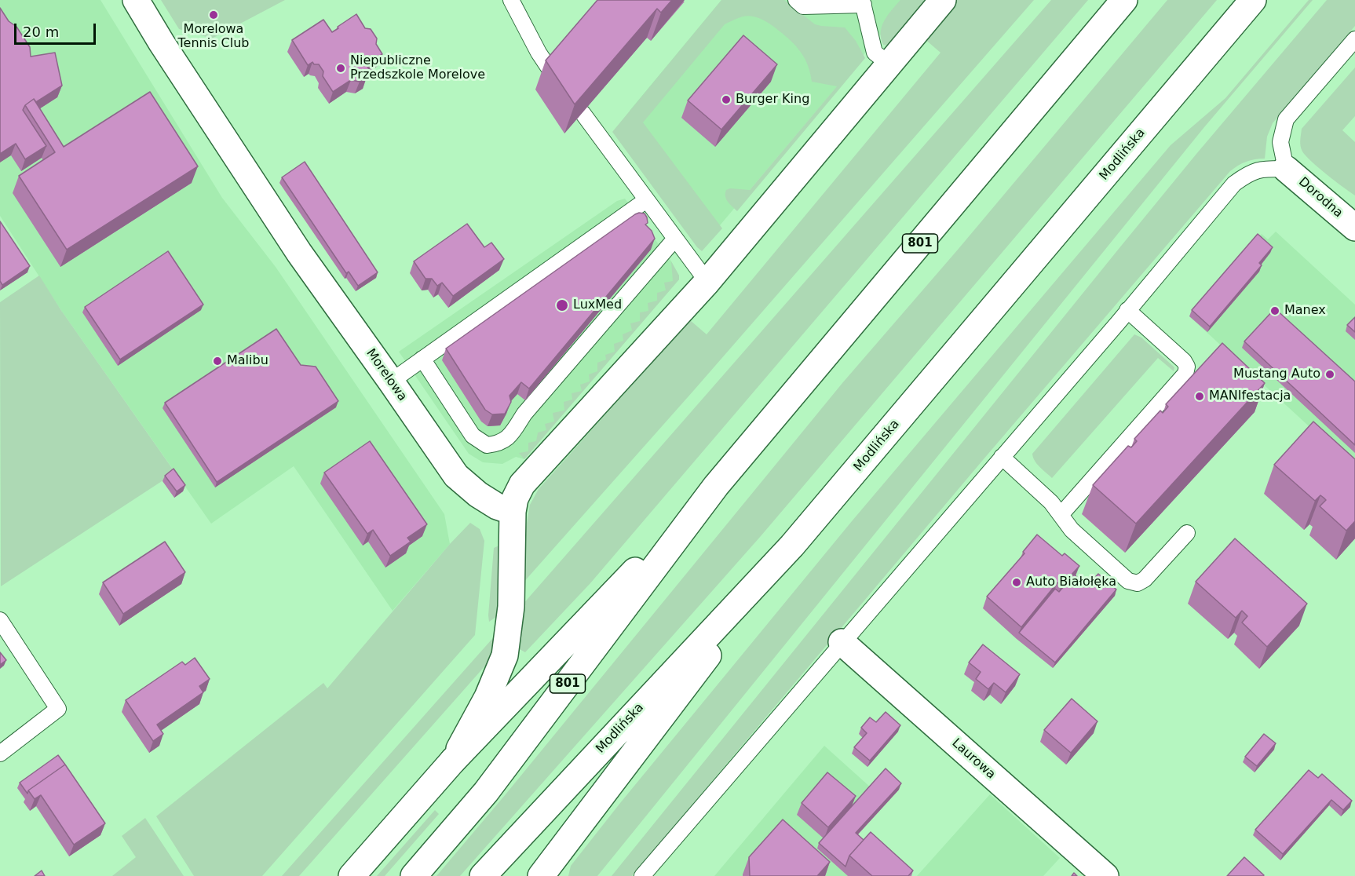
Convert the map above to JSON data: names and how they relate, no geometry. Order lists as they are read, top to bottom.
{
  "streets": {
    "main road": [
      "Modlińska",
      "Dorodna",
      "801",
      "Morelowa",
      "Laurowa"
    ]
  },
  "places": [
    "Morelowa Tennis Club",
    "Niepubliczne Przedszkole Morelove",
    "Burger King",
    "LuxMed",
    "Manex",
    "Malibu",
    "Mustang Auto",
    "MANIfestacja",
    "Auto Białołęka"
  ],
  "scale_bar": "20 m"
}
